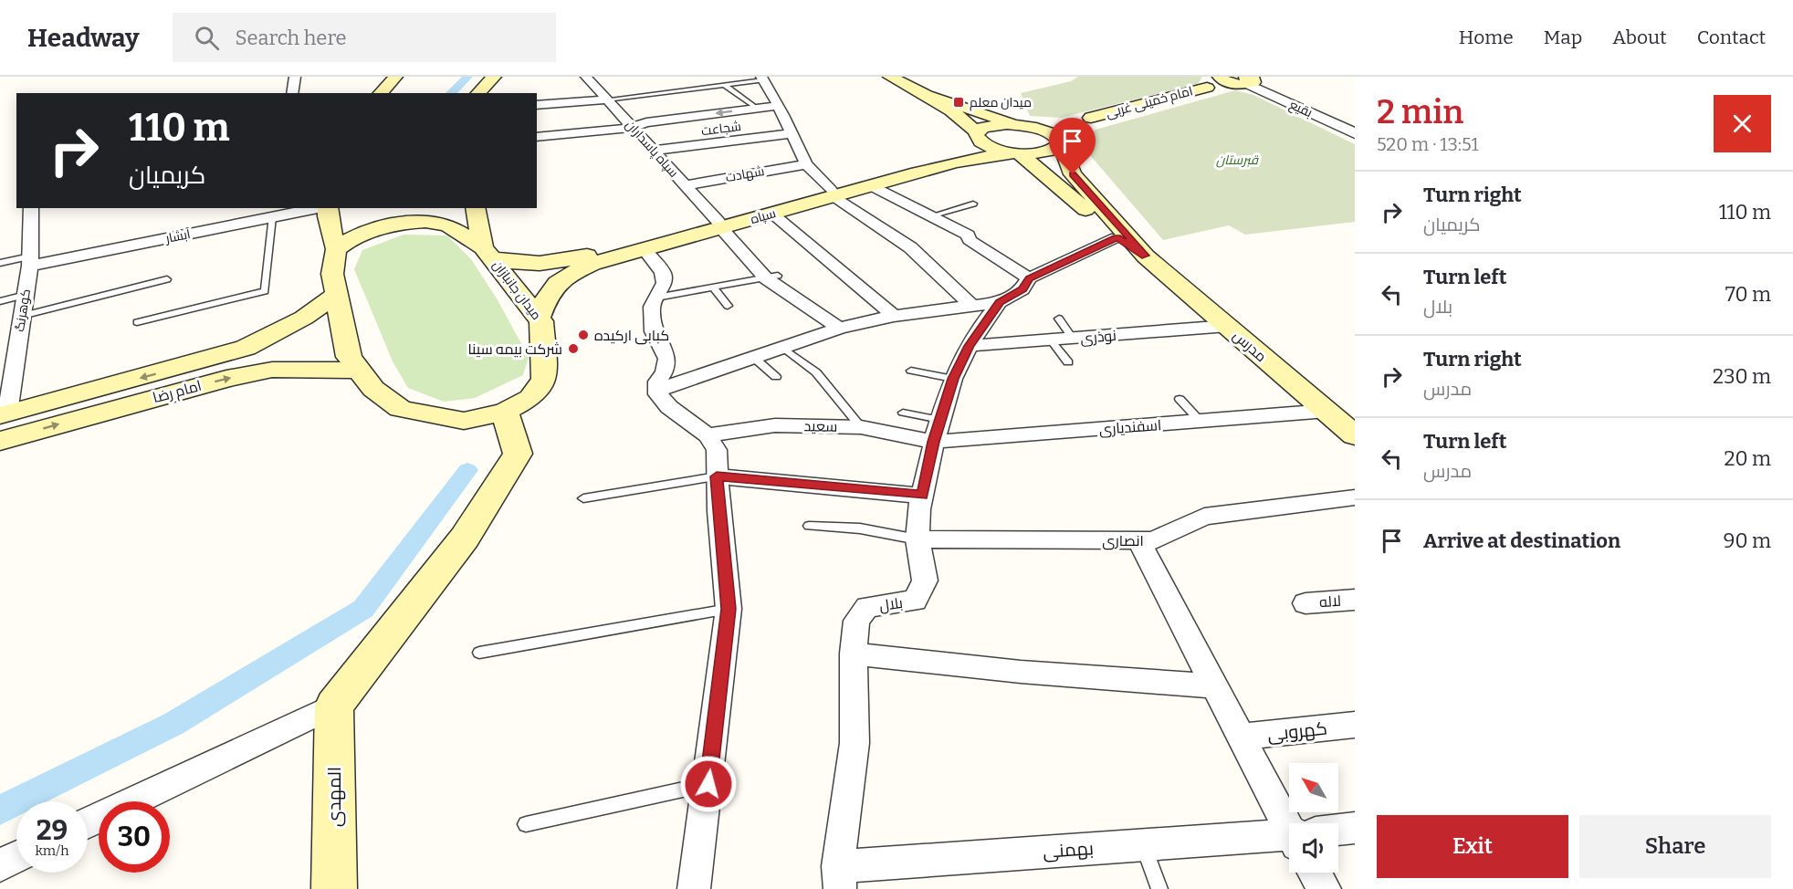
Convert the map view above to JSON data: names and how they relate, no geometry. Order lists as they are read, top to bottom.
{
  "streets": {
    "main road": [
      "امام خمینی غربی",
      "سپاه",
      "میدان جانبازان",
      "مدرس",
      "امام رضا",
      "المهدی"
    ],
    "street": [
      "بقیع",
      "شجاعت",
      "سپاه پاسداران",
      "شهادت",
      "آبشار",
      "کوهرنگ",
      "نوذری",
      "سعید",
      "اسفندیاری",
      "انصاری",
      "لاله",
      "بلال",
      "کهروبی",
      "بهمنی"
    ]
  },
  "crossings": [
    ["امام خمینی غربی", "بقیع"],
    ["امام خمینی غربی", "مدرس"],
    ["شجاعت", "سپاه پاسداران"],
    ["سپاه پاسداران", "شهادت"],
    ["سپاه پاسداران", "سپاه"],
    ["سپاه پاسداران", "بلال"],
    ["سپاه", "میدان جانبازان"],
    ["سپاه", "مدرس"],
    ["آبشار", "کوهرنگ"],
    ["میدان جانبازان", "امام رضا"],
    ["کوهرنگ", "امام رضا"],
    ["نوذری", "مدرس"],
    ["نوذری", "بلال"],
    ["مدرس", "اسفندیاری"],
    ["مدرس", "بلال"],
    ["سعید", "اسفندیاری"],
    ["سعید", "بلال"],
    ["اسفندیاری", "بلال"],
    ["انصاری", "بلال"],
    ["بلال", "بهمنی"]
  ],
  "parks": ["قبرستان"],
  "places": {
    "transit": ["میدان معلم"],
    "other": ["کبابی ارکیده", "شرکت بیمه سینا"]
  },
  "north": "top left",
  "page": {
    "header": "Headway",
    "search": "Search here",
    "nav": [
      "Home",
      "Map",
      "About",
      "Contact"
    ],
    "heading": ["2 min", "520 m · 13:51"],
    "turn": ["110 m", "کریمیان"],
    "list": [
      {
        "name": "Turn right",
        "note": "کریمیان",
        "value": "110 m"
      },
      {
        "name": "Turn left",
        "note": "بلال",
        "value": "70 m"
      },
      {
        "name": "Turn right",
        "note": "مدرس",
        "value": "230 m"
      },
      {
        "name": "Turn left",
        "note": "مدرس",
        "value": "20 m"
      },
      {
        "name": "Arrive at destination",
        "value": "90 m"
      }
    ],
    "speed": "29 km/h",
    "limit": "30",
    "buttons": ["Exit", "Share"]
  }
}
